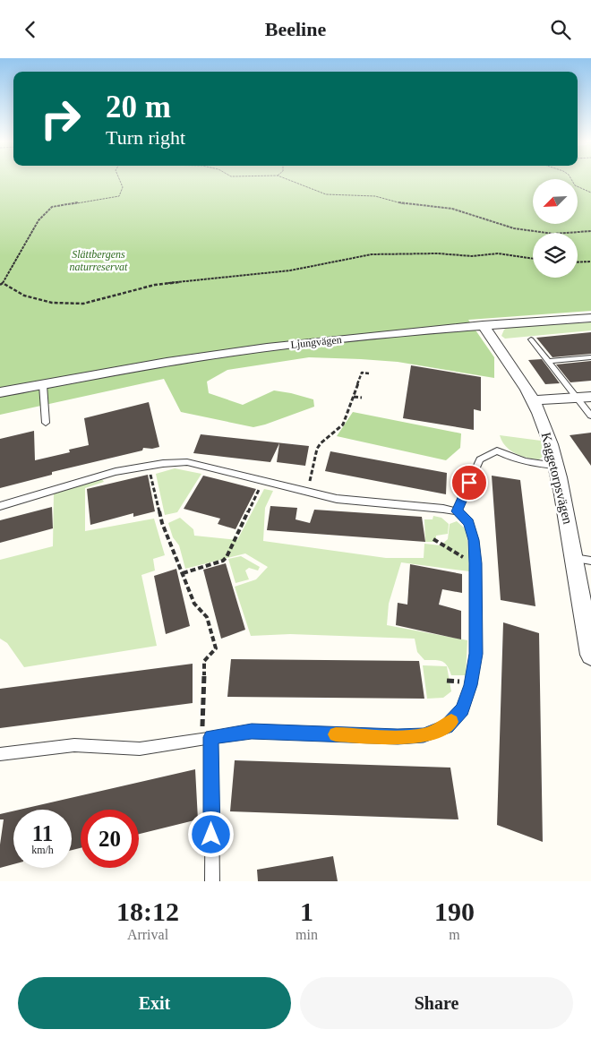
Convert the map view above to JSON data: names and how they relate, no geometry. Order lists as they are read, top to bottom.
{
  "streets": {
    "street": ["Ljungvägen", "Kaggetorpsvägen"]
  },
  "crossings": [
    ["Ljungvägen", "Kaggetorpsvägen"]
  ],
  "parks": ["Slättbergens naturreservat"],
  "north": "bottom left",
  "page": {
    "header": "Beeline",
    "turn": ["20 m", "Turn right"],
    "speed": "11 km/h",
    "limit": "20",
    "eta": [
      "18:12",
      "Arrival",
      "1",
      "min",
      "190",
      "m"
    ],
    "buttons": ["Exit", "Share"]
  }
}
